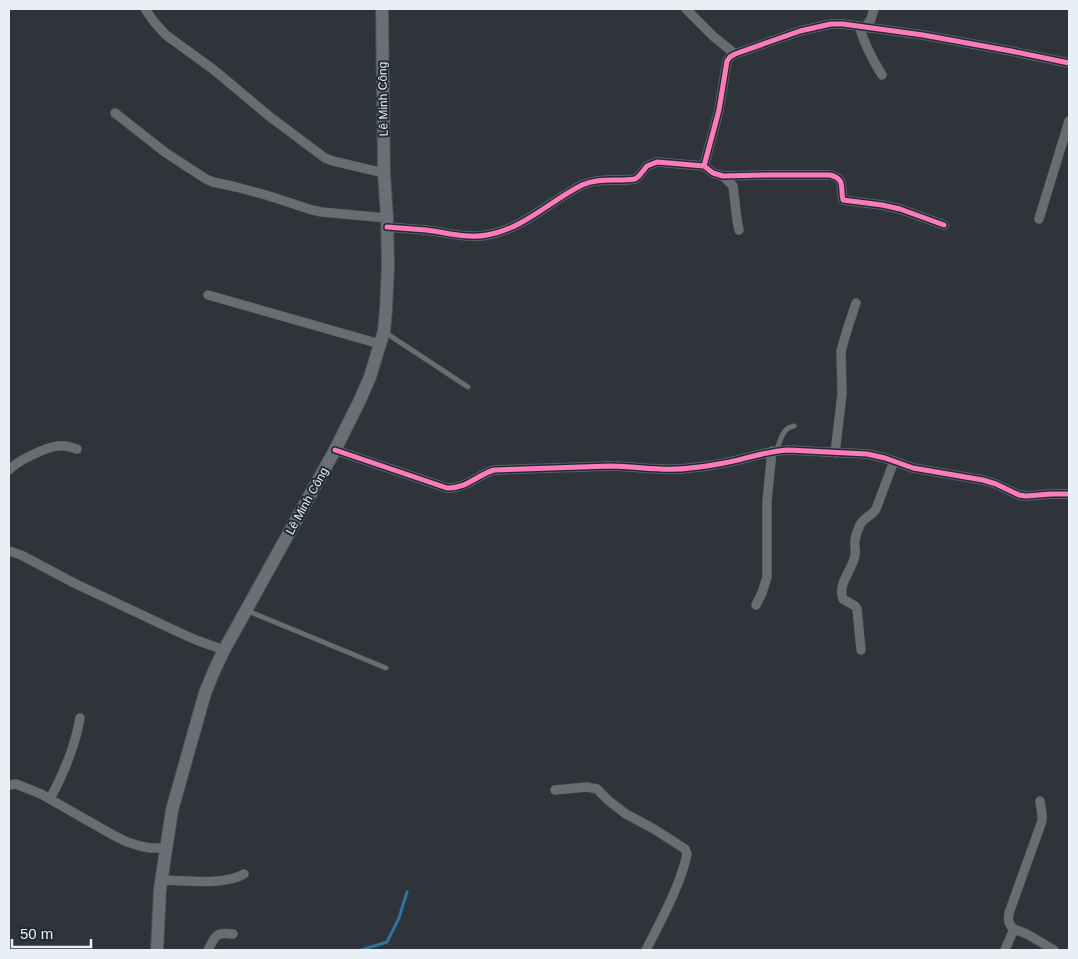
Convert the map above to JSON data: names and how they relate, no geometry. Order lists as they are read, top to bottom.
{
  "streets": {
    "main road": ["Lê Minh Công"]
  },
  "scale_bar": "50 m"
}
